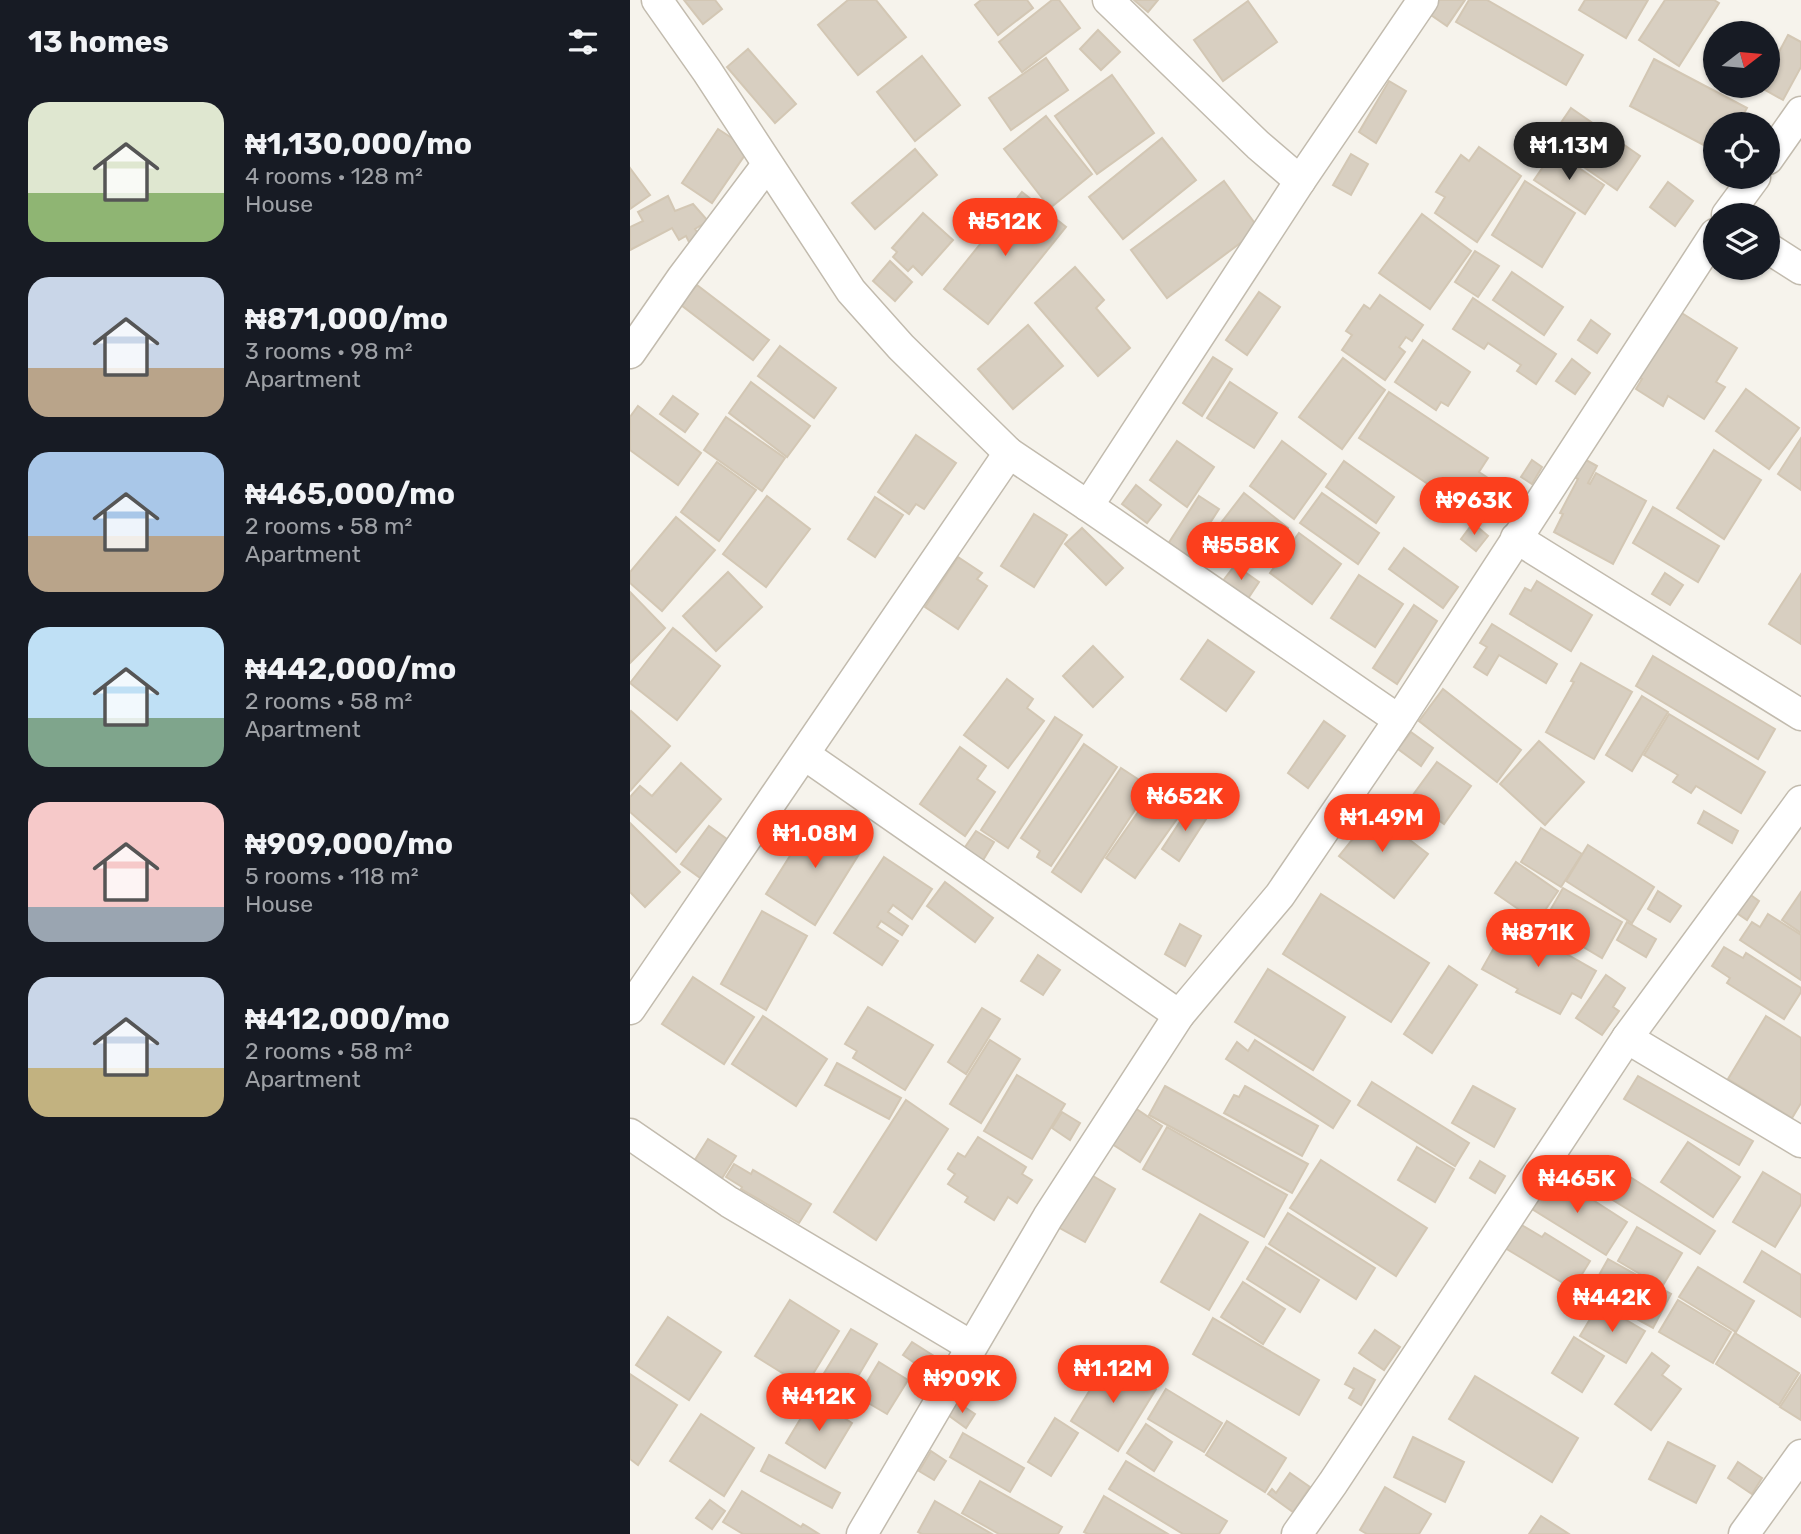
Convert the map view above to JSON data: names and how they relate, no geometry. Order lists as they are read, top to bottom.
{
  "north": "right",
  "page": {
    "heading": "13 homes",
    "list": [
      {
        "name": "₦1,130,000/mo",
        "note": "4 rooms · 128 m² · House"
      },
      {
        "name": "₦871,000/mo",
        "note": "3 rooms · 98 m² · Apartment"
      },
      {
        "name": "₦465,000/mo",
        "note": "2 rooms · 58 m² · Apartment"
      },
      {
        "name": "₦442,000/mo",
        "note": "2 rooms · 58 m² · Apartment"
      },
      {
        "name": "₦909,000/mo",
        "note": "5 rooms · 118 m² · House"
      },
      {
        "name": "₦412,000/mo",
        "note": "2 rooms · 58 m² · Apartment"
      }
    ],
    "price": [
      "₦1.13M",
      "₦512K",
      "₦963K",
      "₦558K",
      "₦652K",
      "₦1.49M",
      "₦1.08M",
      "₦871K",
      "₦465K",
      "₦442K",
      "₦1.12M",
      "₦909K",
      "₦412K"
    ]
  }
}
